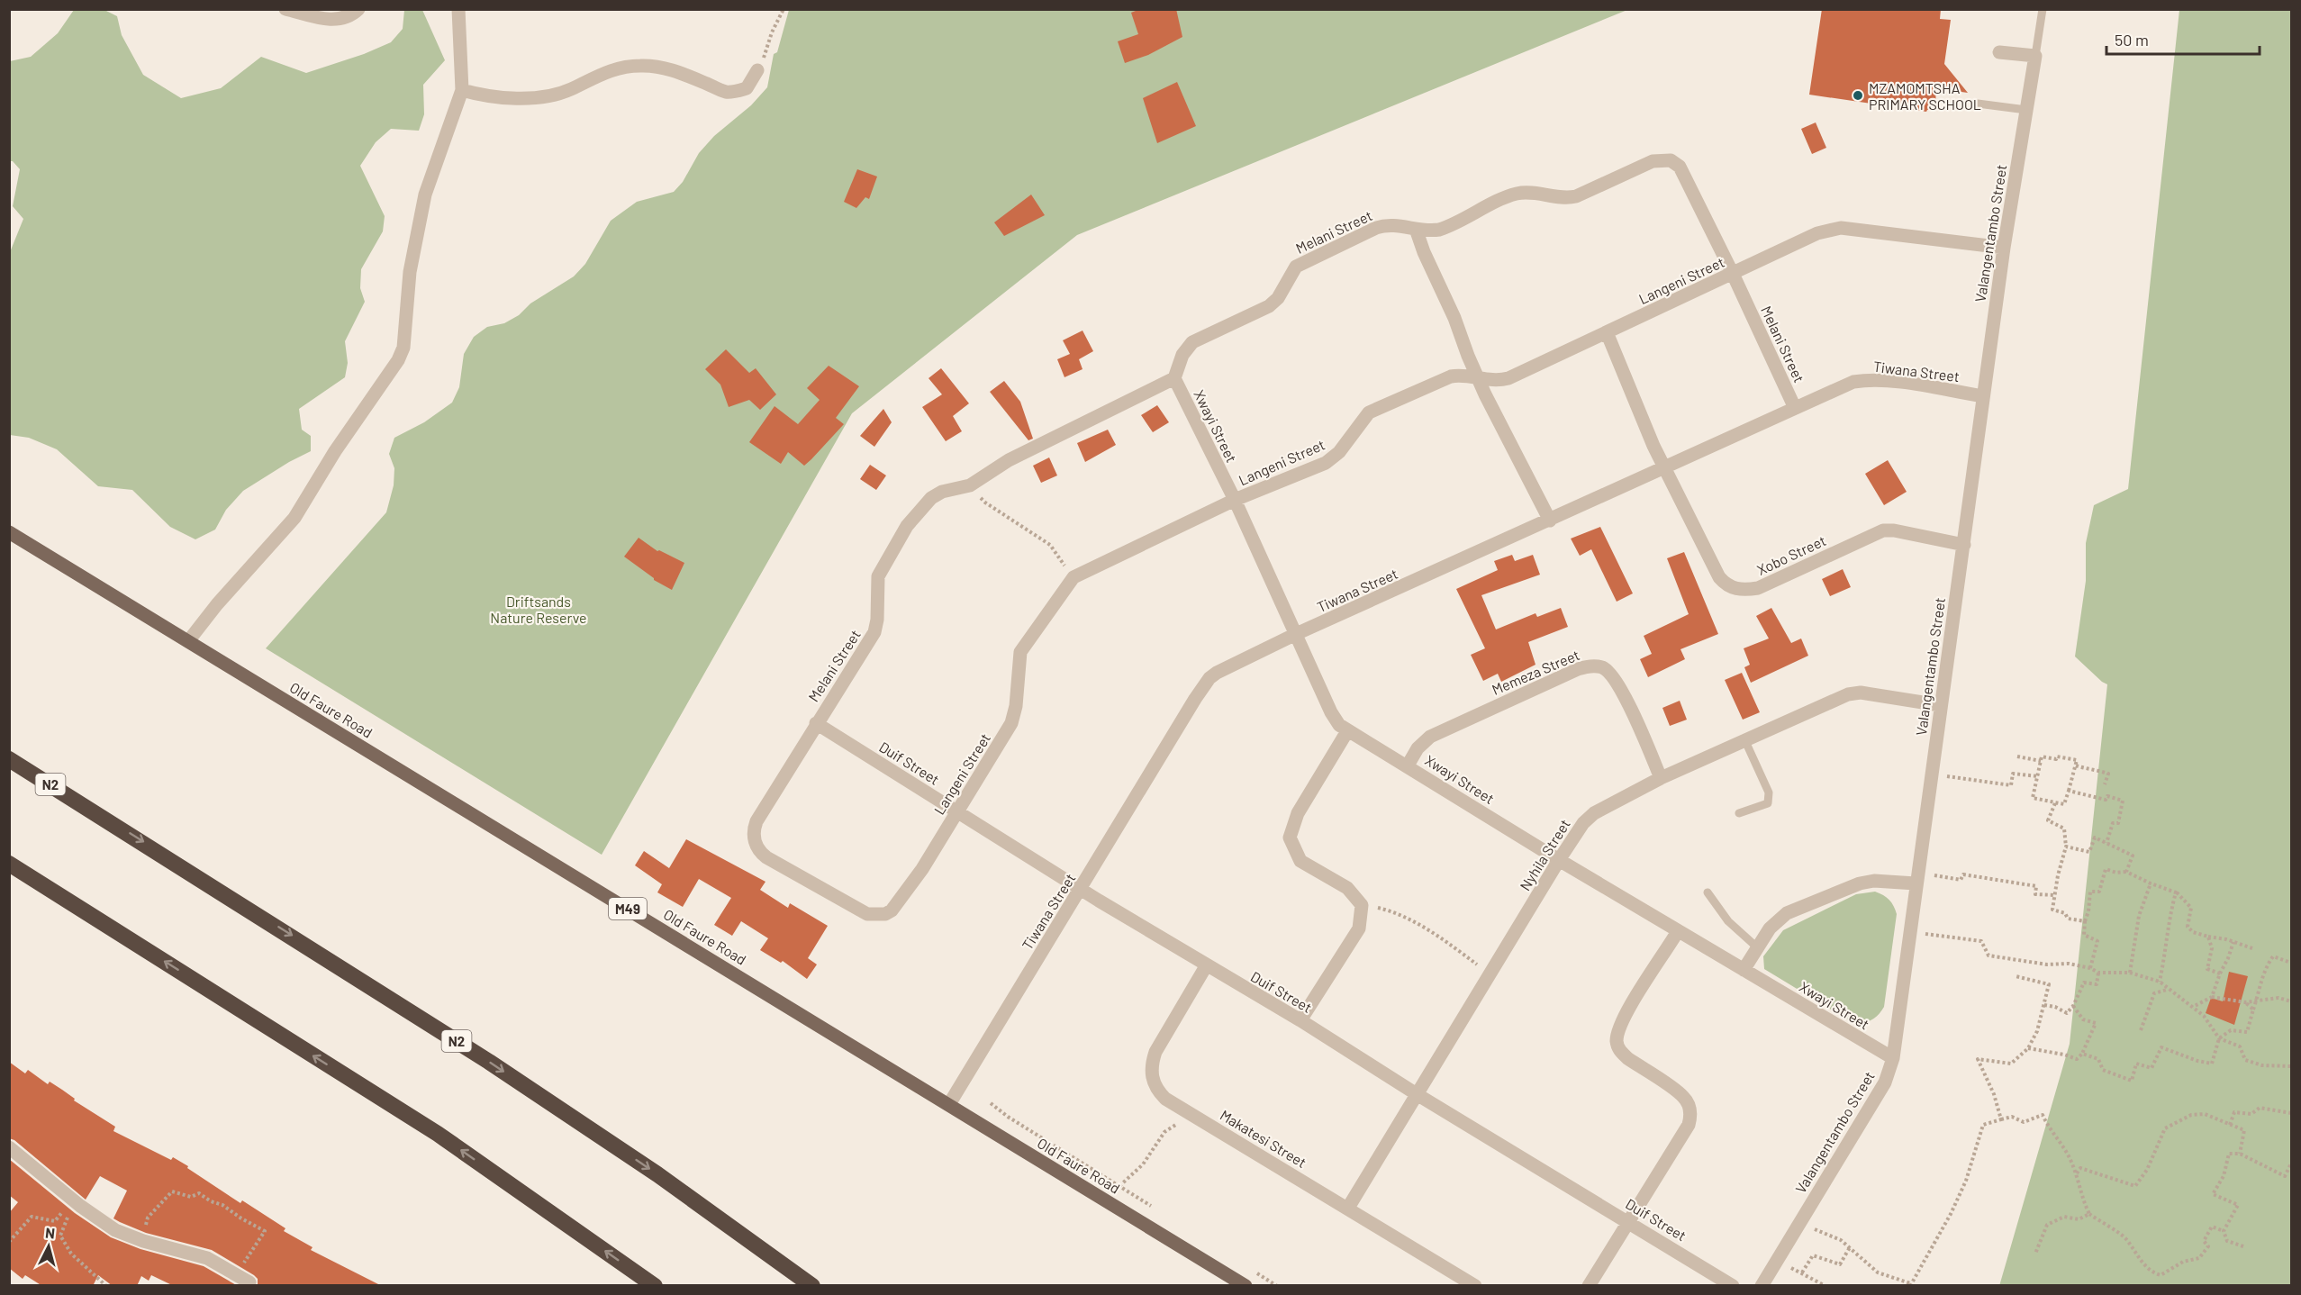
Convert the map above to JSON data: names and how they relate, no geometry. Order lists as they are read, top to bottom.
{
  "streets": {
    "highway": ["N2"],
    "main road": ["Old Faure Road", "M49"],
    "street": [
      "Melani Street",
      "Valangentambo Street",
      "Langeni Street",
      "Tiwana Street",
      "Xwayi Street",
      "Xobo Street",
      "Memeza Street",
      "Duif Street",
      "Nyhila Street",
      "Makatesi Street"
    ]
  },
  "crossings": [
    ["Melani Street", "Langeni Street"],
    ["Melani Street", "Tiwana Street"],
    ["Melani Street", "Xwayi Street"],
    ["Melani Street", "Duif Street"],
    ["Valangentambo Street", "Langeni Street"],
    ["Valangentambo Street", "Tiwana Street"],
    ["Valangentambo Street", "Xwayi Street"],
    ["Valangentambo Street", "Xobo Street"],
    ["Valangentambo Street", "Nyhila Street"],
    ["Langeni Street", "Xwayi Street"],
    ["Langeni Street", "Xobo Street"],
    ["Langeni Street", "Duif Street"],
    ["Tiwana Street", "Xwayi Street"],
    ["Tiwana Street", "Xobo Street"],
    ["Tiwana Street", "Old Faure Road"],
    ["Tiwana Street", "Duif Street"],
    ["Xwayi Street", "Memeza Street"],
    ["Xwayi Street", "Nyhila Street"],
    ["Memeza Street", "Nyhila Street"],
    ["Duif Street", "Nyhila Street"],
    ["Duif Street", "Makatesi Street"],
    ["Nyhila Street", "Makatesi Street"]
  ],
  "parks": ["Driftsands Nature Reserve"],
  "places": ["MZAMOMTSHA PRIMARY SCHOOL"],
  "scale_bar": "50 m",
  "north": "top"
}
